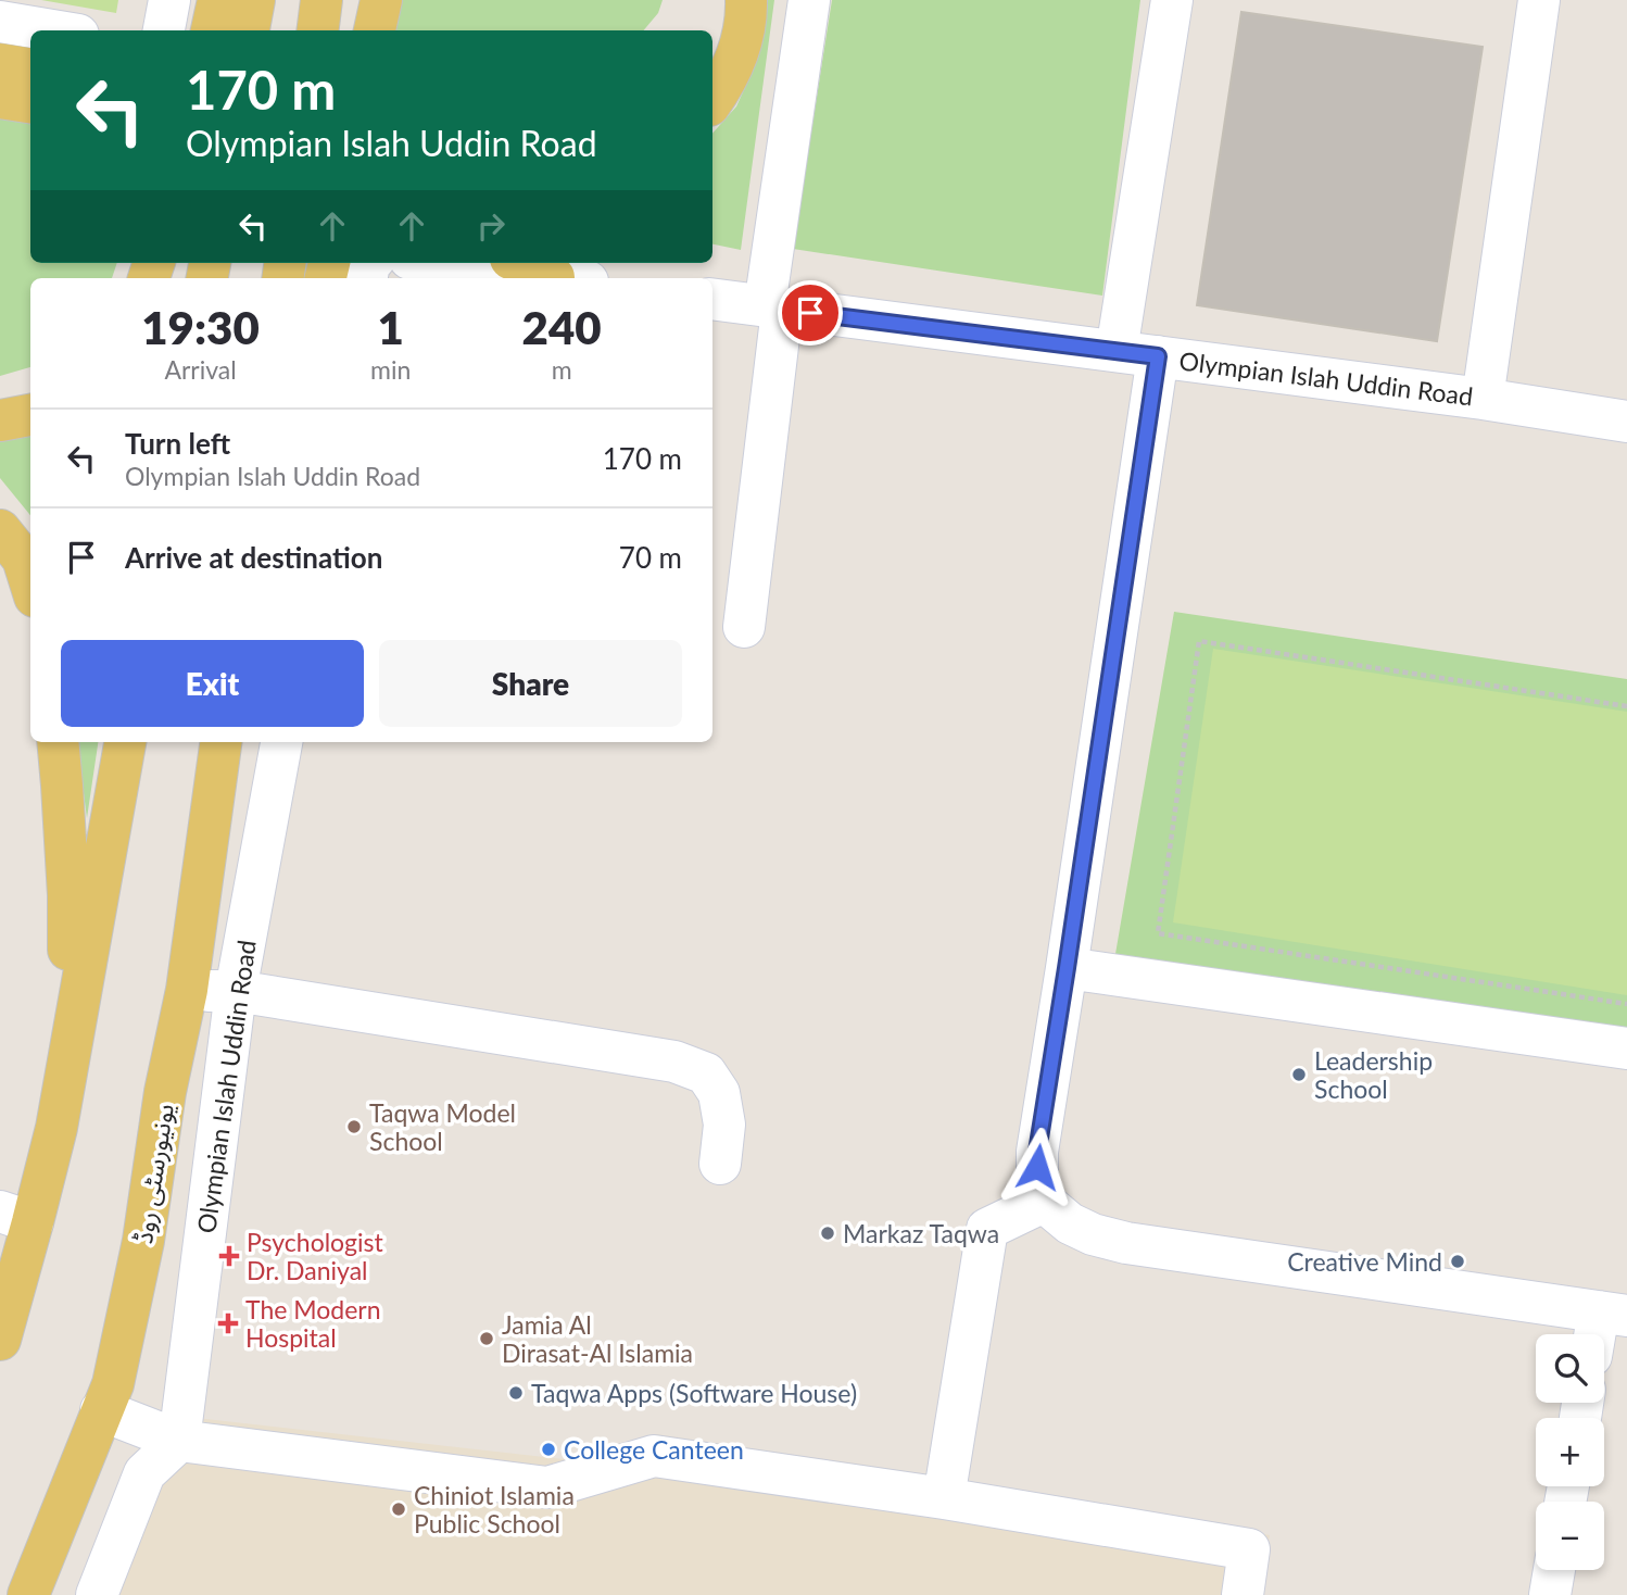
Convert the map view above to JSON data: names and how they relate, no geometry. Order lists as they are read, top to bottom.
{
  "streets": {
    "main road": ["یونیورسٹی روڈ"],
    "street": ["Olympian Islah Uddin Road"]
  },
  "places": {
    "other": [
      "Leadership School",
      "Taqwa Model School",
      "Markaz Taqwa",
      "Creative Mind",
      "Jamia Al Dirasat-Al Islamia",
      "Taqwa Apps (Software House)",
      "College Canteen",
      "Chiniot Islamia Public School"
    ],
    "health": ["Psychologist Dr. Daniyal", "The Modern Hospital"]
  },
  "page": {
    "turn": ["170 m", "Olympian Islah Uddin Road"],
    "eta": [
      "19:30",
      "Arrival",
      "1",
      "min",
      "240",
      "m"
    ],
    "list": [
      {
        "name": "Turn left",
        "note": "Olympian Islah Uddin Road",
        "value": "170 m"
      },
      {
        "name": "Arrive at destination",
        "value": "70 m"
      }
    ],
    "buttons": ["Exit", "Share"],
    "map_buttons": ["+", "−"]
  }
}
